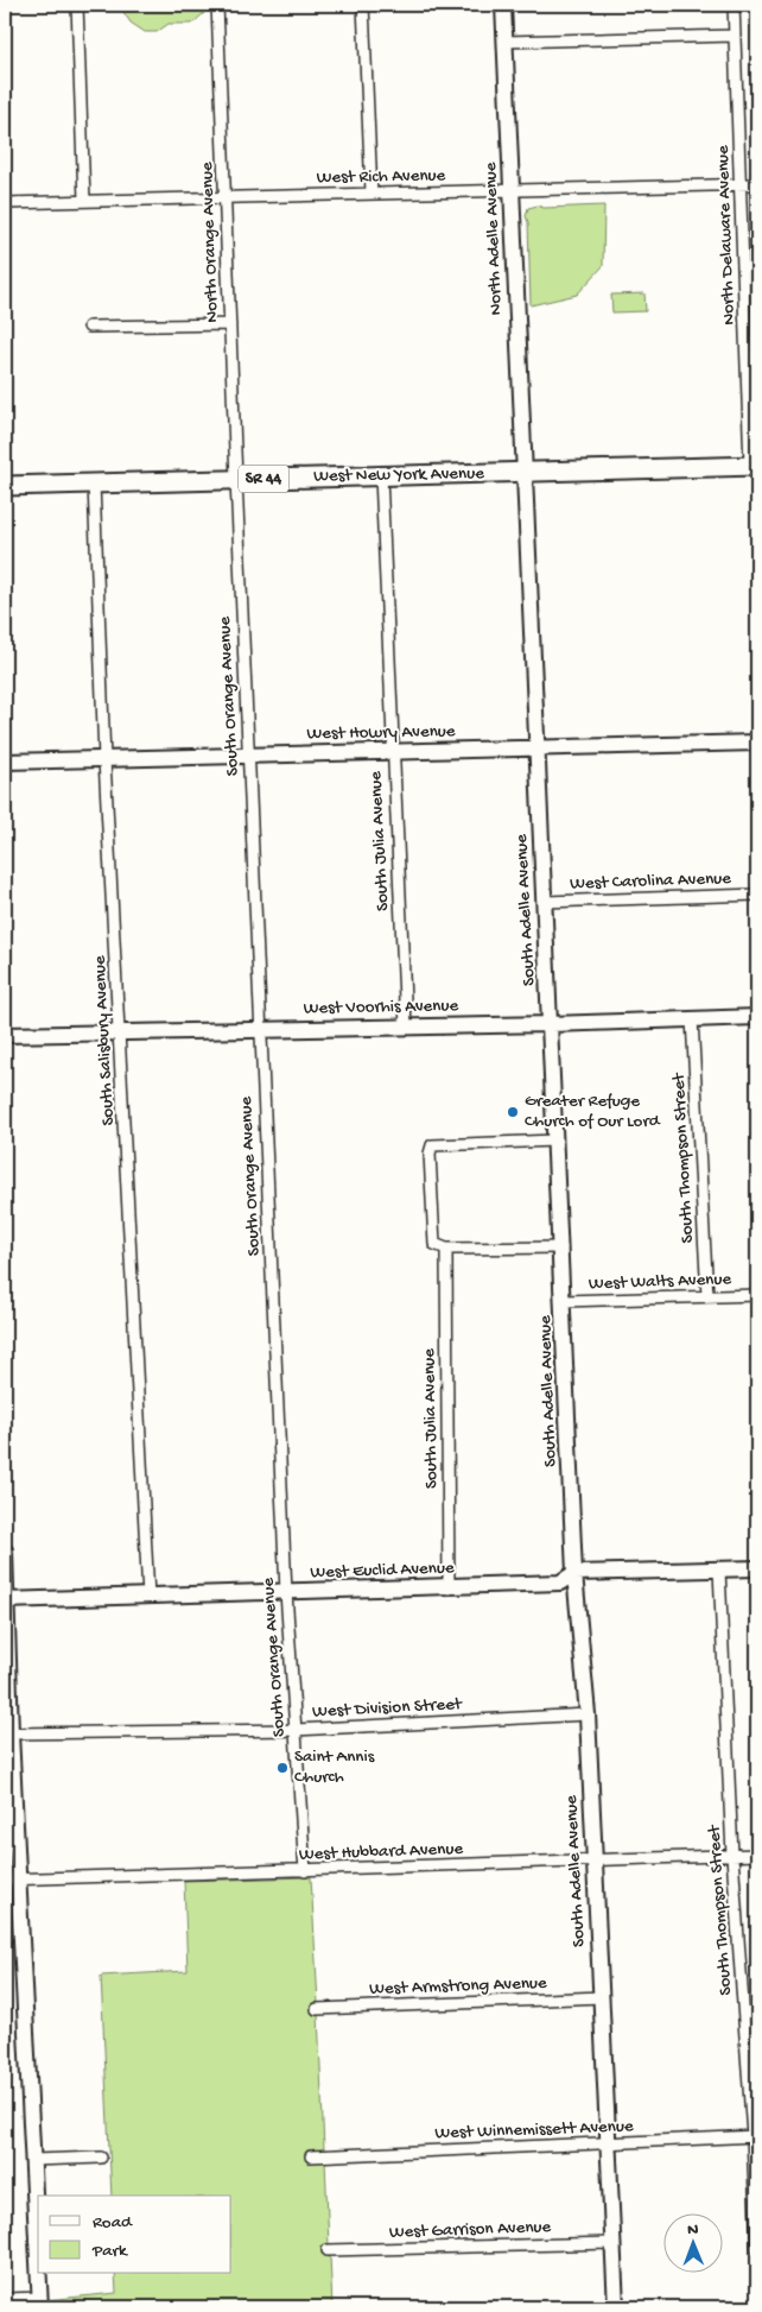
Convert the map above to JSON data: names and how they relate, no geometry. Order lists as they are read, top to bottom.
{
  "streets": {
    "main road": ["West New York Avenue", "SR 44"],
    "street": [
      "West Rich Avenue",
      "North Delaware Avenue",
      "North Adelle Avenue",
      "North Orange Avenue",
      "South Orange Avenue",
      "West Howry Avenue",
      "South Julia Avenue",
      "West Carolina Avenue",
      "South Adelle Avenue",
      "West Voorhis Avenue",
      "South Salisbury Avenue",
      "South Thompson Street",
      "West Walts Avenue",
      "West Euclid Avenue",
      "West Division Street",
      "West Hubbard Avenue",
      "West Armstrong Avenue",
      "West Winnemissett Avenue",
      "West Garrison Avenue"
    ]
  },
  "crossings": [
    ["West Rich Avenue", "North Delaware Avenue"],
    ["West Rich Avenue", "North Adelle Avenue"],
    ["West Rich Avenue", "North Orange Avenue"],
    ["North Delaware Avenue", "West New York Avenue"],
    ["North Adelle Avenue", "West New York Avenue"],
    ["North Adelle Avenue", "South Adelle Avenue"],
    ["North Orange Avenue", "West New York Avenue"],
    ["North Orange Avenue", "South Orange Avenue"],
    ["West New York Avenue", "South Orange Avenue"],
    ["West New York Avenue", "South Julia Avenue"],
    ["West New York Avenue", "South Adelle Avenue"],
    ["West New York Avenue", "South Salisbury Avenue"],
    ["South Orange Avenue", "West Howry Avenue"],
    ["South Orange Avenue", "West Voorhis Avenue"],
    ["South Orange Avenue", "West Euclid Avenue"],
    ["South Orange Avenue", "West Division Street"],
    ["South Orange Avenue", "West Hubbard Avenue"],
    ["West Howry Avenue", "South Julia Avenue"],
    ["West Howry Avenue", "South Adelle Avenue"],
    ["West Howry Avenue", "South Salisbury Avenue"],
    ["South Julia Avenue", "West Voorhis Avenue"],
    ["South Julia Avenue", "West Euclid Avenue"],
    ["West Carolina Avenue", "South Adelle Avenue"],
    ["South Adelle Avenue", "West Voorhis Avenue"],
    ["South Adelle Avenue", "West Walts Avenue"],
    ["South Adelle Avenue", "West Euclid Avenue"],
    ["South Adelle Avenue", "West Division Street"],
    ["South Adelle Avenue", "West Hubbard Avenue"],
    ["South Adelle Avenue", "West Armstrong Avenue"],
    ["South Adelle Avenue", "West Winnemissett Avenue"],
    ["South Adelle Avenue", "West Garrison Avenue"],
    ["West Voorhis Avenue", "South Salisbury Avenue"],
    ["West Voorhis Avenue", "South Thompson Street"],
    ["South Salisbury Avenue", "West Euclid Avenue"],
    ["South Thompson Street", "West Walts Avenue"],
    ["South Thompson Street", "West Euclid Avenue"],
    ["South Thompson Street", "West Hubbard Avenue"],
    ["South Thompson Street", "West Winnemissett Avenue"]
  ],
  "places": ["Greater Refuge Church of Our Lord", "Saint Annis Church"],
  "legend": ["Road", "Park"],
  "north": "top"
}
